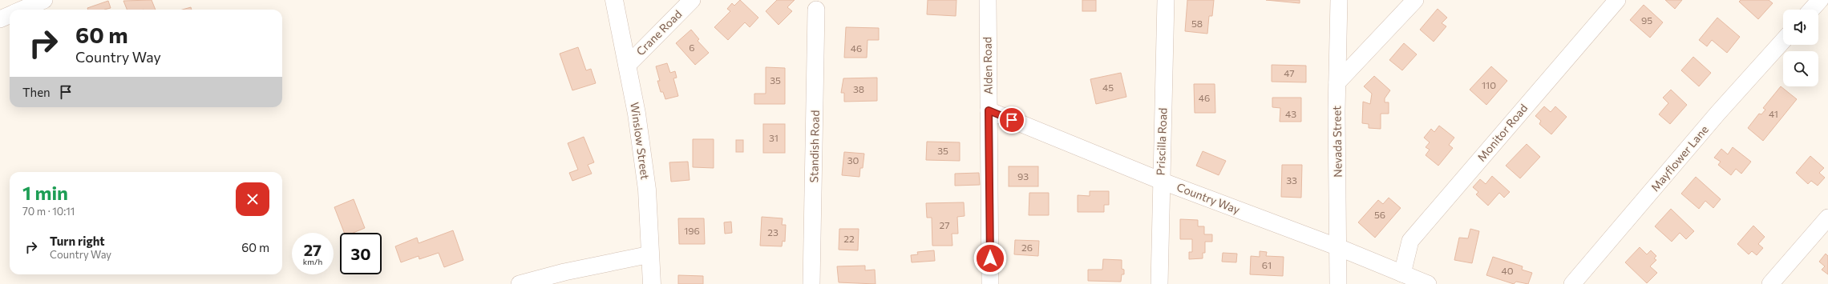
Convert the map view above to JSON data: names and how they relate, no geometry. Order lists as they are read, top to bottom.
{
  "streets": {
    "street": [
      "Crane Road",
      "Alden Road",
      "Monitor Road",
      "Winslow Street",
      "Priscilla Road",
      "Nevada Street",
      "Standish Road",
      "Mayflower Lane",
      "Country Way"
    ]
  },
  "crossings": [
    ["Crane Road", "Winslow Street"],
    ["Alden Road", "Country Way"],
    ["Monitor Road", "Country Way"],
    ["Priscilla Road", "Country Way"],
    ["Nevada Street", "Country Way"]
  ],
  "house_numbers": [
    "95",
    "58",
    "6",
    "46",
    "47",
    "35",
    "110",
    "45",
    "38",
    "46",
    "43",
    "41",
    "31",
    "35",
    "30",
    "93",
    "33",
    "56",
    "27",
    "196",
    "23",
    "22",
    "26",
    "61",
    "40"
  ],
  "page": {
    "turn": ["60 m", "Country Way"],
    "then": "Then",
    "heading": ["1 min", "70 m · 10:11"],
    "list": [
      {
        "name": "Turn right",
        "note": "Country Way",
        "value": "60 m"
      }
    ],
    "speed": "27 km/h",
    "limit": "30"
  }
}
